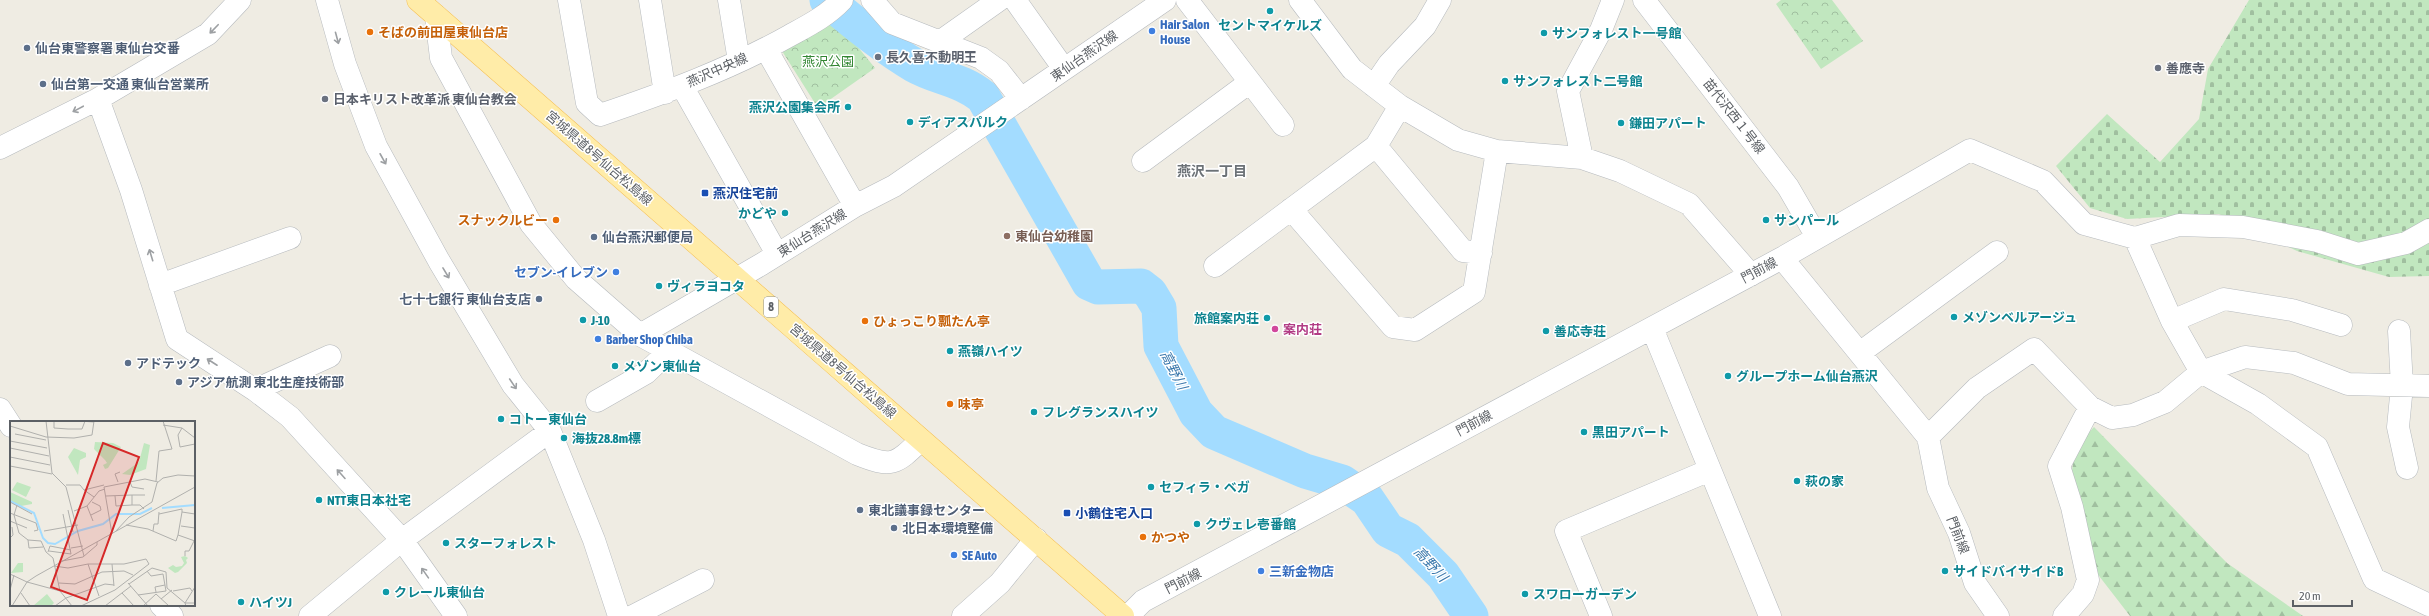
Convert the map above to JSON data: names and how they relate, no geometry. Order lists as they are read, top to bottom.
{
  "streets": {
    "main road": ["宮城県道8号仙台松島線", "8"],
    "street": [
      "東仙台燕沢線",
      "燕沢中央線",
      "苗代沢西１号線",
      "門前線"
    ]
  },
  "crossings": [
    ["東仙台燕沢線", "宮城県道8号仙台松島線"]
  ],
  "districts": ["燕沢一丁目"],
  "water": ["高野川"],
  "parks": ["燕沢公園"],
  "places": {
    "other": [
      "セントマイケルズ",
      "Hair Salon House",
      "そばの前田屋東仙台店",
      "サンフォレスト一号館",
      "仙台東警察署 東仙台交番",
      "長久喜不動明王",
      "善應寺",
      "サンフォレスト二号館",
      "仙台第一交通 東仙台営業所",
      "日本キリスト改革派 東仙台教会",
      "燕沢公園集会所",
      "ディアスパルク",
      "鎌田アパート",
      "かどや",
      "スナックルビー",
      "サンパール",
      "東仙台幼稚園",
      "仙台燕沢郵便局",
      "セブン-イレブン",
      "ヴィラヨコタ",
      "七十七銀行 東仙台支店",
      "メゾンベルアージュ",
      "旅館案内荘",
      "J-10",
      "ひょっこり瓢たん亭",
      "案内荘",
      "善応寺荘",
      "Barber Shop Chiba",
      "燕嶺ハイツ",
      "アドテック",
      "メゾン東仙台",
      "グループホーム仙台燕沢",
      "アジア航測 東北生産技術部",
      "味亭",
      "フレグランスハイツ",
      "コトー東仙台",
      "黒田アパート",
      "海抜28.8m標",
      "萩の家",
      "セフィラ・ベガ",
      "NTT東日本社宅",
      "東北議事録センター",
      "クヴェレ壱番館",
      "北日本環境整備",
      "かつや",
      "スターフォレスト",
      "SE Auto",
      "三新金物店",
      "サイドバイサイドB",
      "クレール東仙台",
      "スワローガーデン",
      "ハイツJ"
    ],
    "transit": ["燕沢住宅前", "小鶴住宅入口"]
  },
  "scale_bar": "20 m"
}
